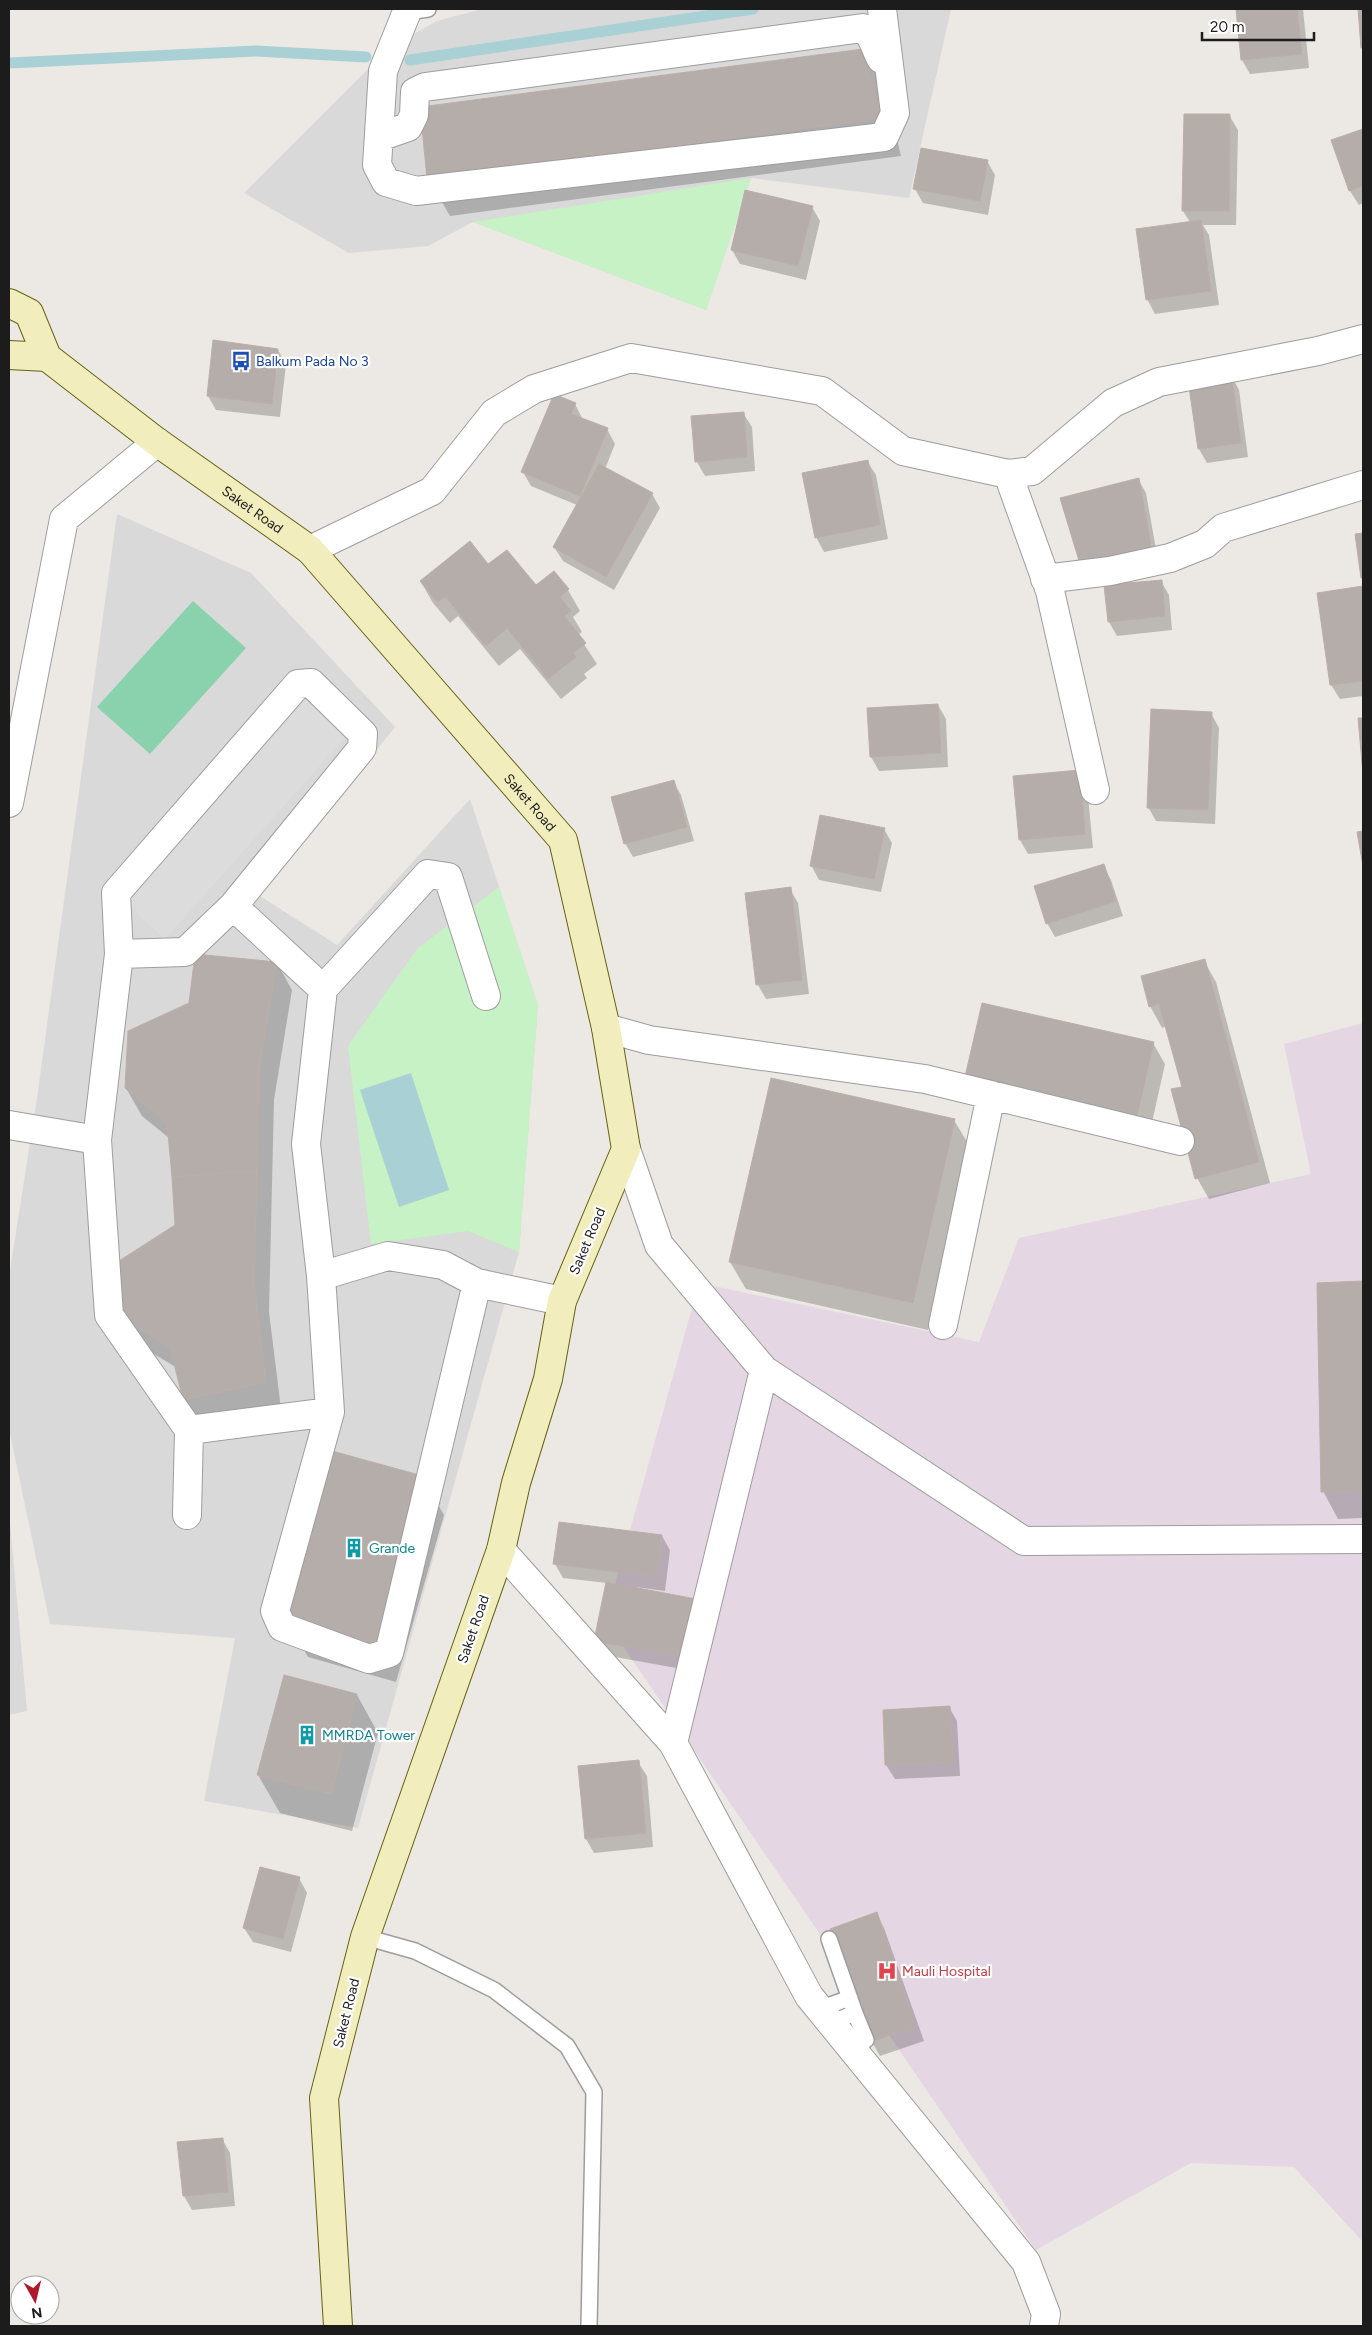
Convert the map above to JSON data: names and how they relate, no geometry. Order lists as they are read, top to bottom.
{
  "streets": {
    "main road": ["Saket Road"]
  },
  "places": {
    "bus stop": ["Balkum Pada No 3"],
    "building": ["Grande", "MMRDA Tower"],
    "hospital": ["Mauli Hospital"]
  },
  "scale_bar": "20 m",
  "north": "bottom"
}
